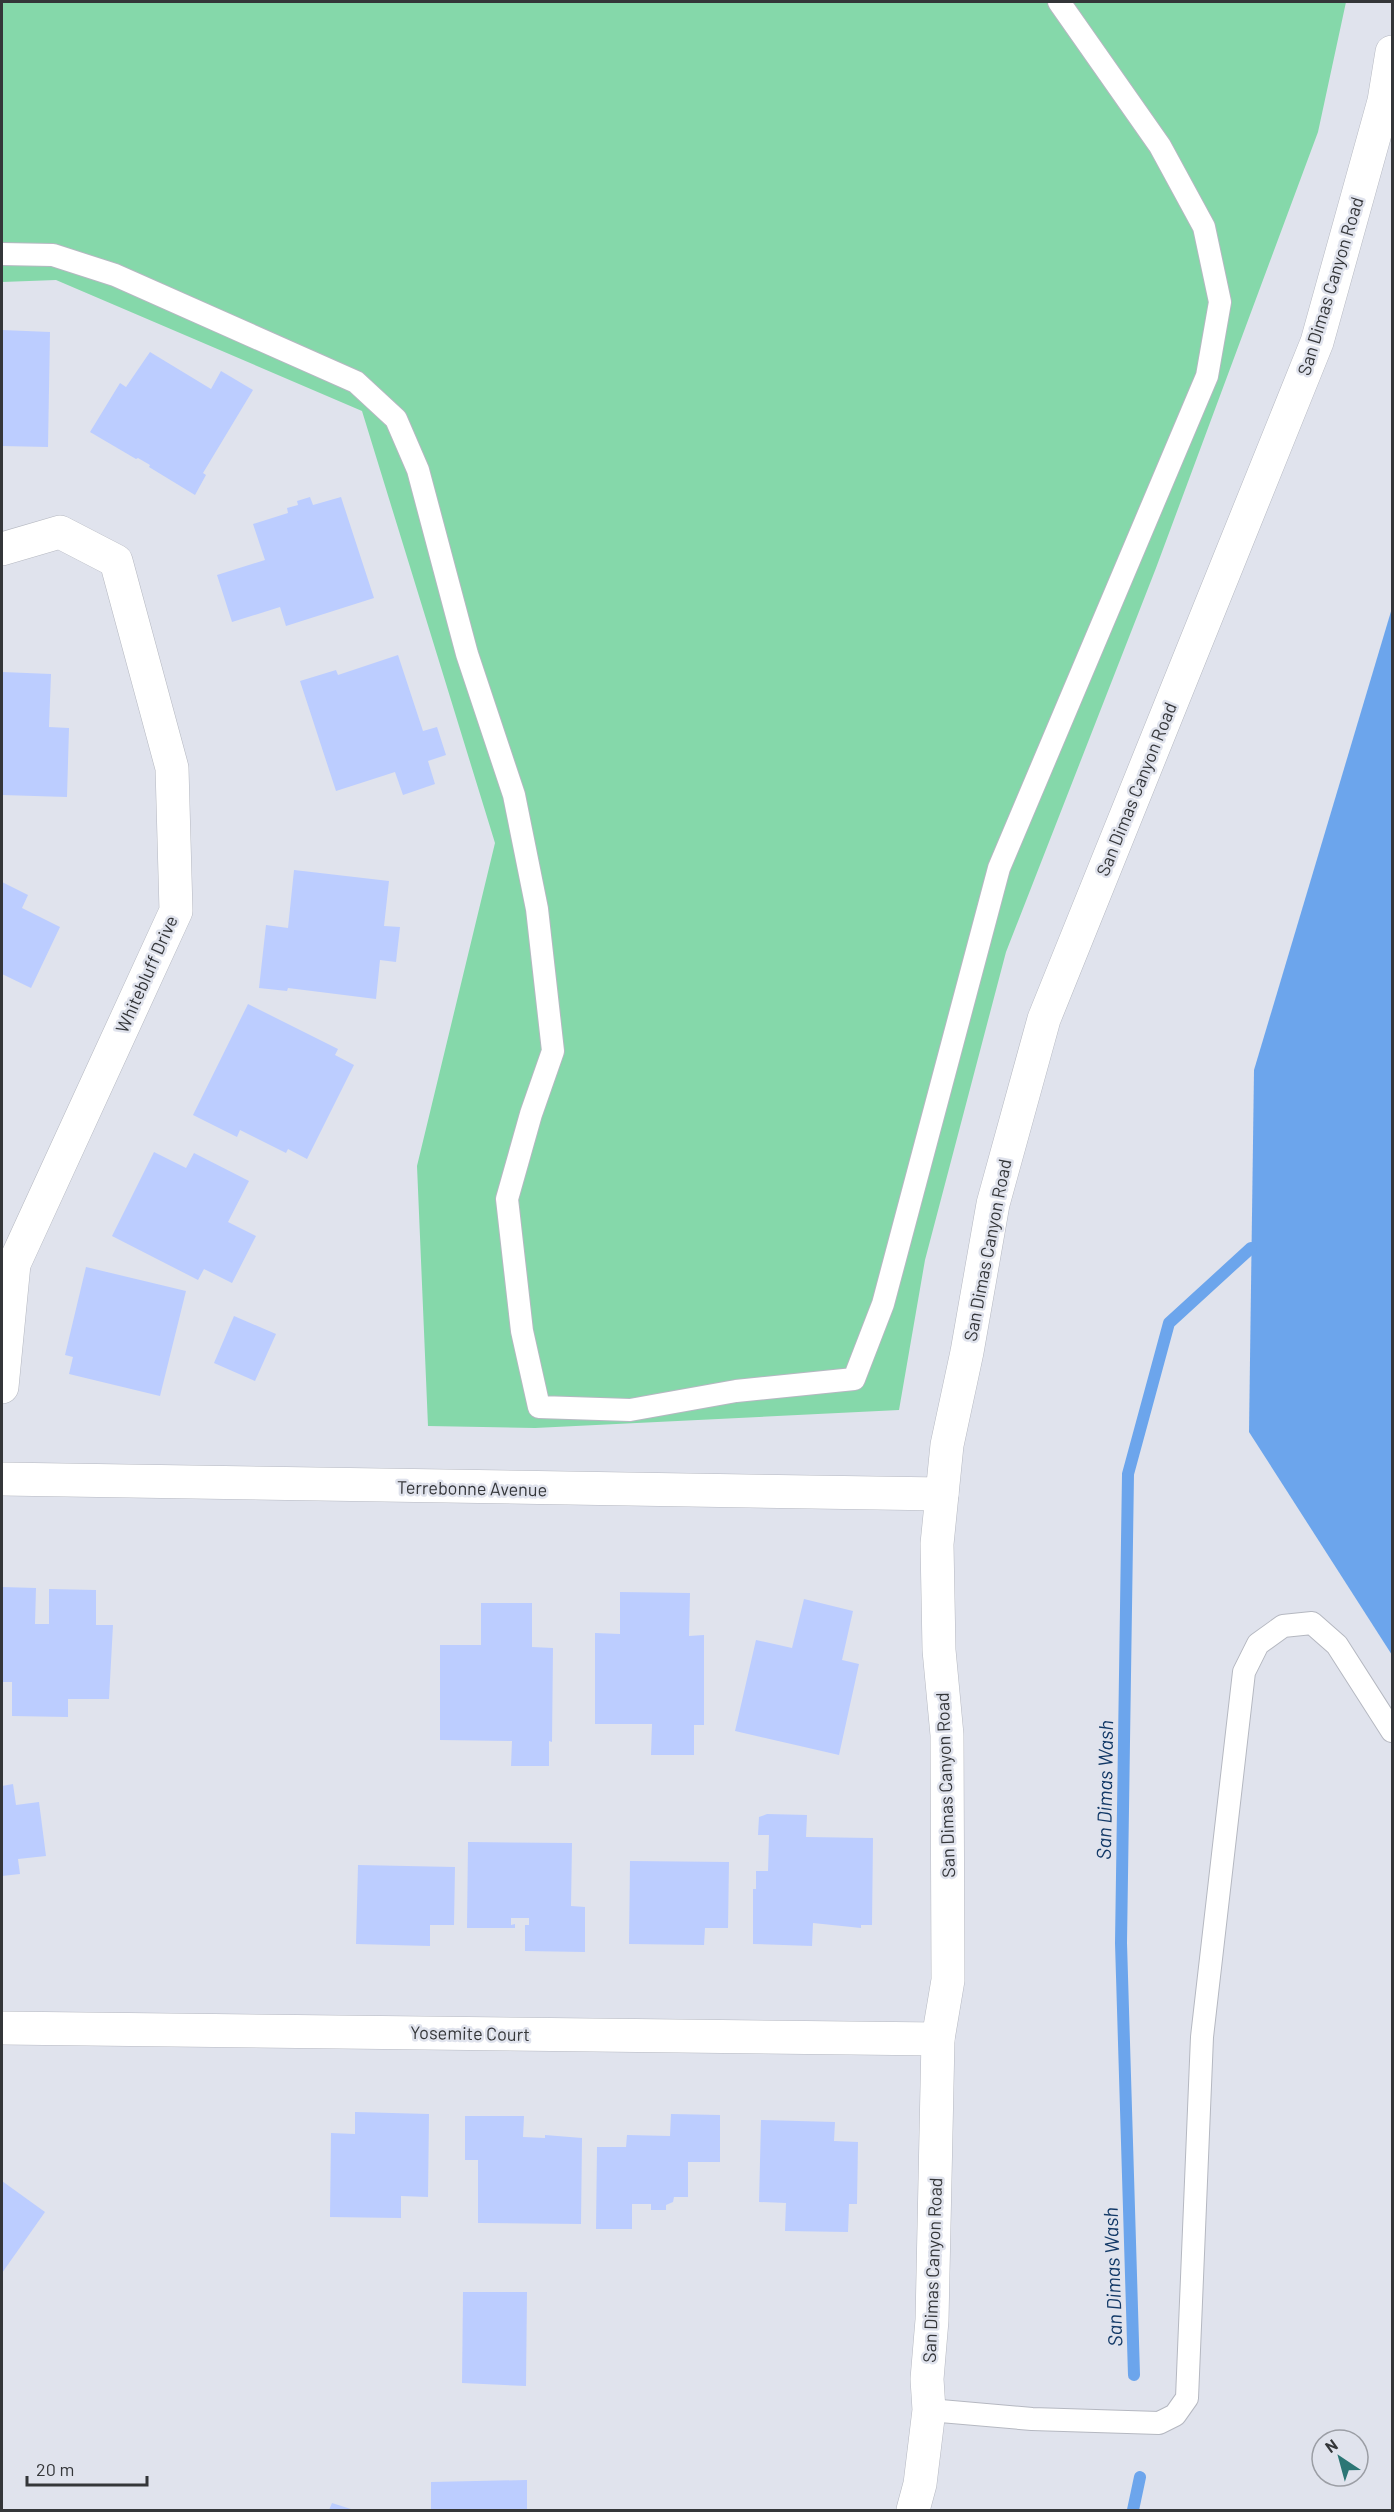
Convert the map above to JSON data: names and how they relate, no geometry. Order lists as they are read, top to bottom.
{
  "streets": {
    "street": [
      "San Dimas Canyon Road",
      "Whitebluff Drive",
      "Terrebonne Avenue",
      "Yosemite Court"
    ]
  },
  "crossings": [
    ["San Dimas Canyon Road", "Terrebonne Avenue"],
    ["San Dimas Canyon Road", "Yosemite Court"]
  ],
  "water": ["San Dimas Wash"],
  "scale_bar": "20 m",
  "north": "top left"
}
